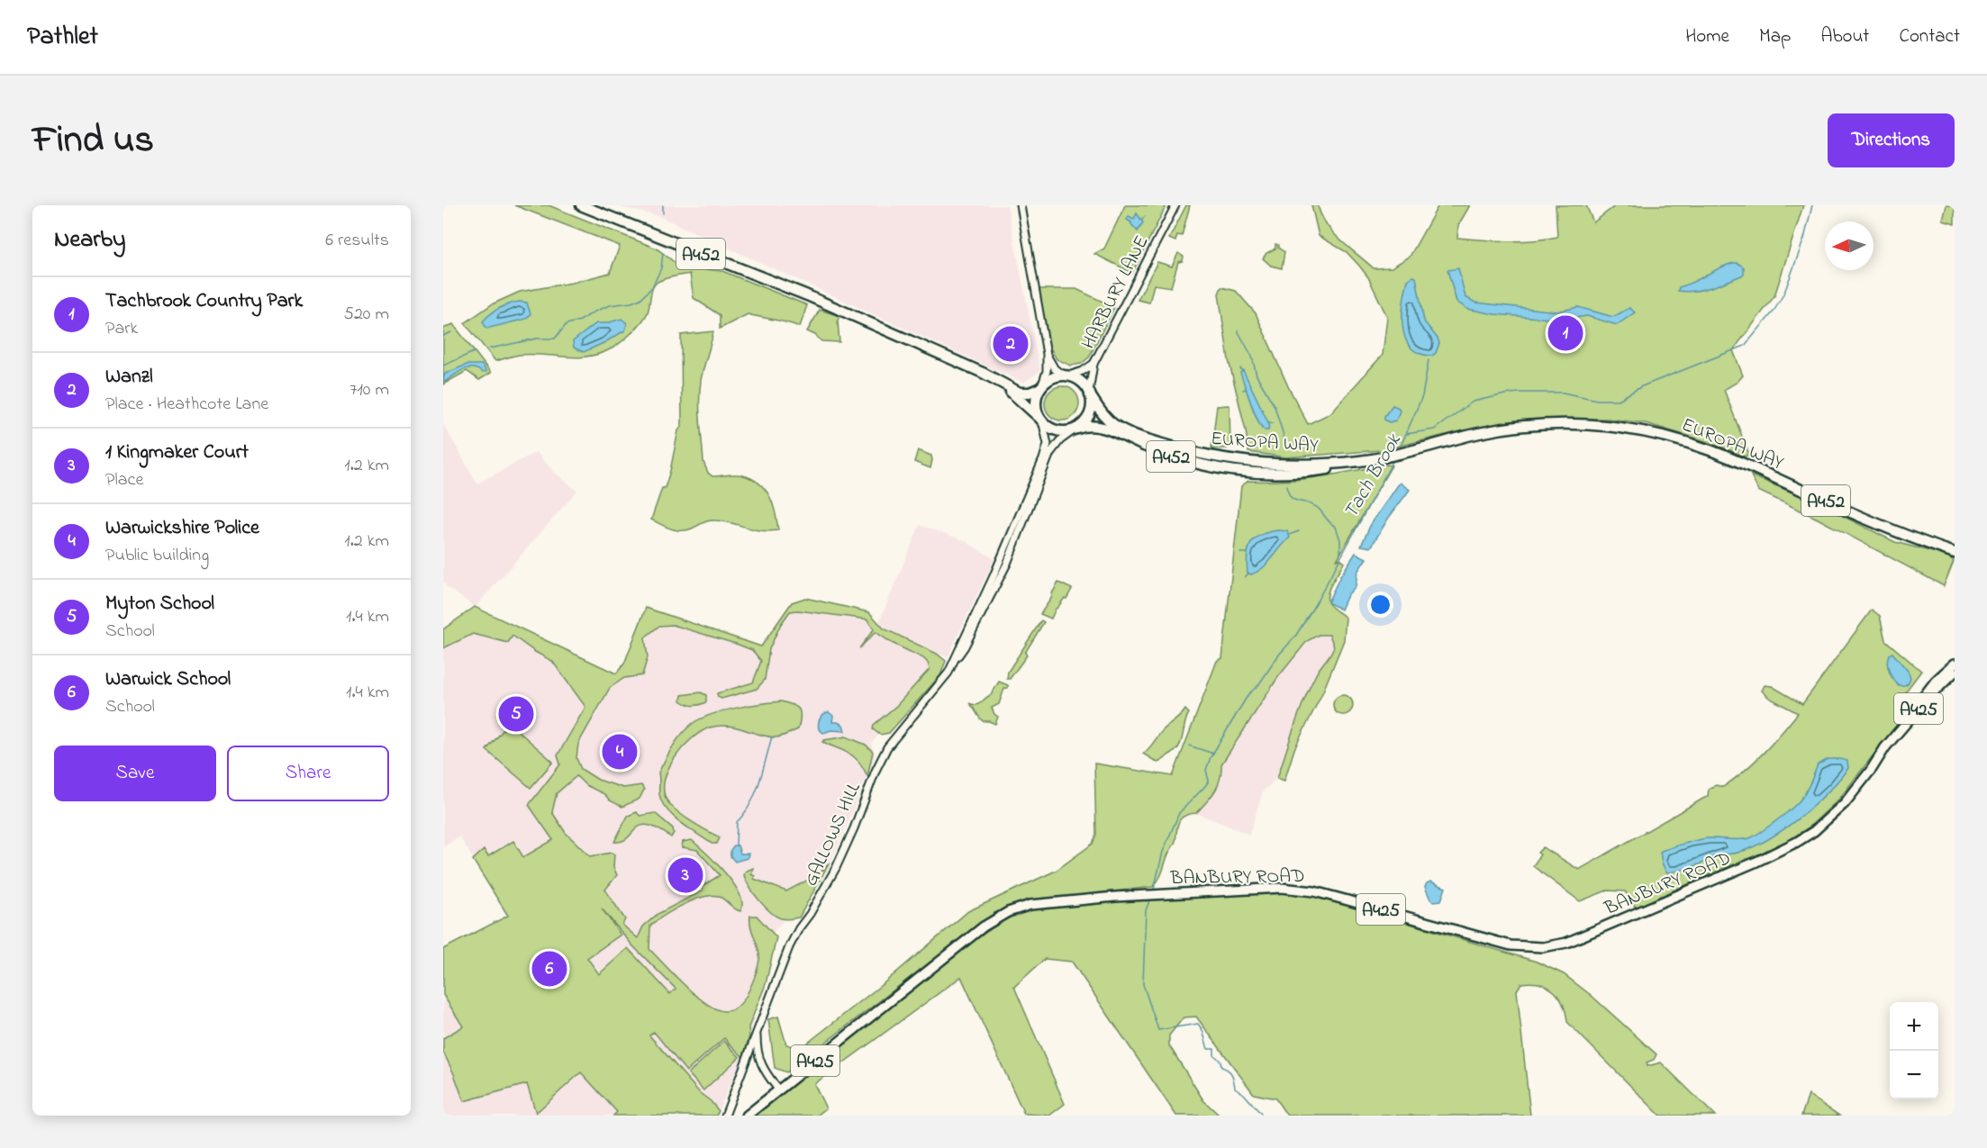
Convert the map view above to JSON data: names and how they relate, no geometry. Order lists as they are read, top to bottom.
{
  "streets": {
    "highway": ["A452", "EUROPA WAY"],
    "main road": ["A425", "BANBURY ROAD"],
    "street": ["HARBURY LANE", "GALLOWS HILL"]
  },
  "crossings": [
    ["A452", "HARBURY LANE"],
    ["A452", "EUROPA WAY"],
    ["A452", "GALLOWS HILL"],
    ["HARBURY LANE", "EUROPA WAY"],
    ["HARBURY LANE", "GALLOWS HILL"],
    ["EUROPA WAY", "GALLOWS HILL"],
    ["GALLOWS HILL", "BANBURY ROAD"]
  ],
  "water": ["Tach Brook"],
  "north": "left",
  "page": {
    "header": "Pathlet",
    "nav": [
      "Home",
      "Map",
      "About",
      "Contact"
    ],
    "title": "Find us",
    "buttons": [
      "Directions",
      ["Save", "Share"]
    ],
    "heading": ["Nearby", "6 results"],
    "list": [
      {
        "mark": "1",
        "name": "Tachbrook Country Park",
        "note": "Park",
        "value": "520 m"
      },
      {
        "mark": "2",
        "name": "Wanzl",
        "note": "Place · Heathcote Lane",
        "value": "710 m"
      },
      {
        "mark": "3",
        "name": "1 Kingmaker Court",
        "note": "Place",
        "value": "1.2 km"
      },
      {
        "mark": "4",
        "name": "Warwickshire Police",
        "note": "Public building",
        "value": "1.2 km"
      },
      {
        "mark": "5",
        "name": "Myton School",
        "note": "School",
        "value": "1.4 km"
      },
      {
        "mark": "6",
        "name": "Warwick School",
        "note": "School",
        "value": "1.4 km"
      }
    ],
    "pins": [
      "1",
      "2",
      "5",
      "4",
      "3",
      "6"
    ],
    "map_buttons": ["+", "−"]
  }
}
